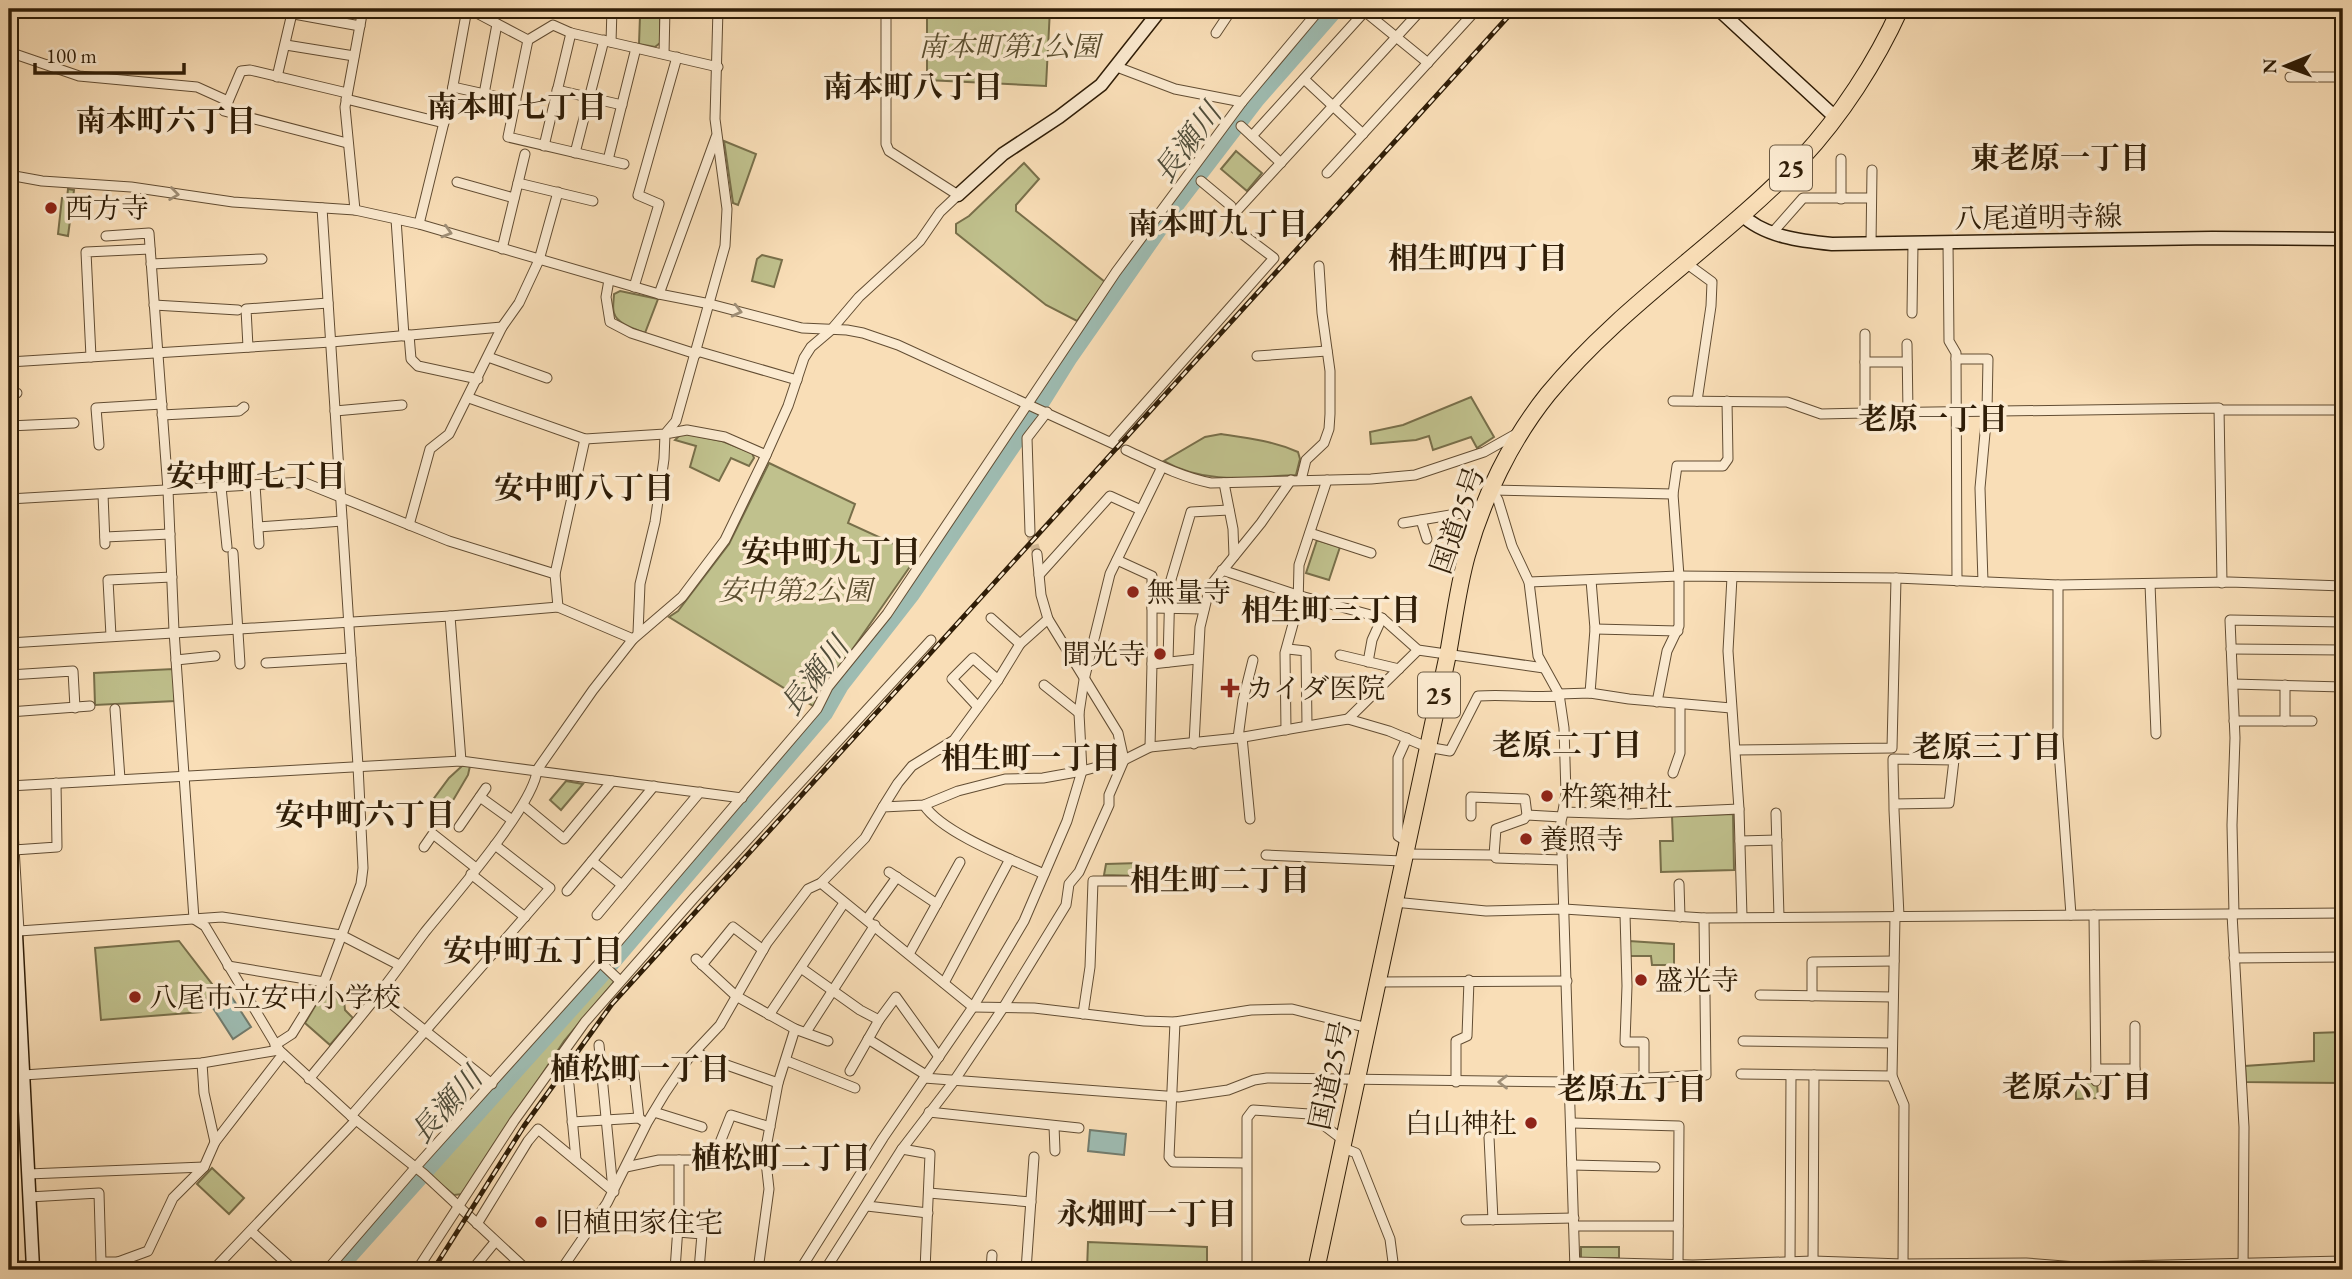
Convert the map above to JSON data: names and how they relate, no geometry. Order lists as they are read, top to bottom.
{
  "streets": {
    "highway": ["25", "国道25号"],
    "main road": ["八尾道明寺線"]
  },
  "crossings": [
    ["八尾道明寺線", "国道25号"]
  ],
  "districts": [
    "南本町八丁目",
    "南本町七丁目",
    "南本町六丁目",
    "東老原一丁目",
    "南本町九丁目",
    "相生町四丁目",
    "老原一丁目",
    "安中町七丁目",
    "安中町八丁目",
    "安中町九丁目",
    "相生町三丁目",
    "老原二丁目",
    "老原三丁目",
    "相生町一丁目",
    "安中町六丁目",
    "相生町二丁目",
    "安中町五丁目",
    "植松町一丁目",
    "老原六丁目",
    "老原五丁目",
    "植松町二丁目",
    "永畑町一丁目"
  ],
  "water": ["長瀬川"],
  "parks": ["南本町第1公園", "安中第2公園"],
  "places": {
    "other": [
      "西方寺",
      "無量寺",
      "聞光寺",
      "杵築神社",
      "養照寺",
      "盛光寺",
      "八尾市立安中小学校",
      "白山神社",
      "旧植田家住宅"
    ],
    "health": ["カイダ医院"]
  },
  "scale_bar": "100 m",
  "north": "left"
}
